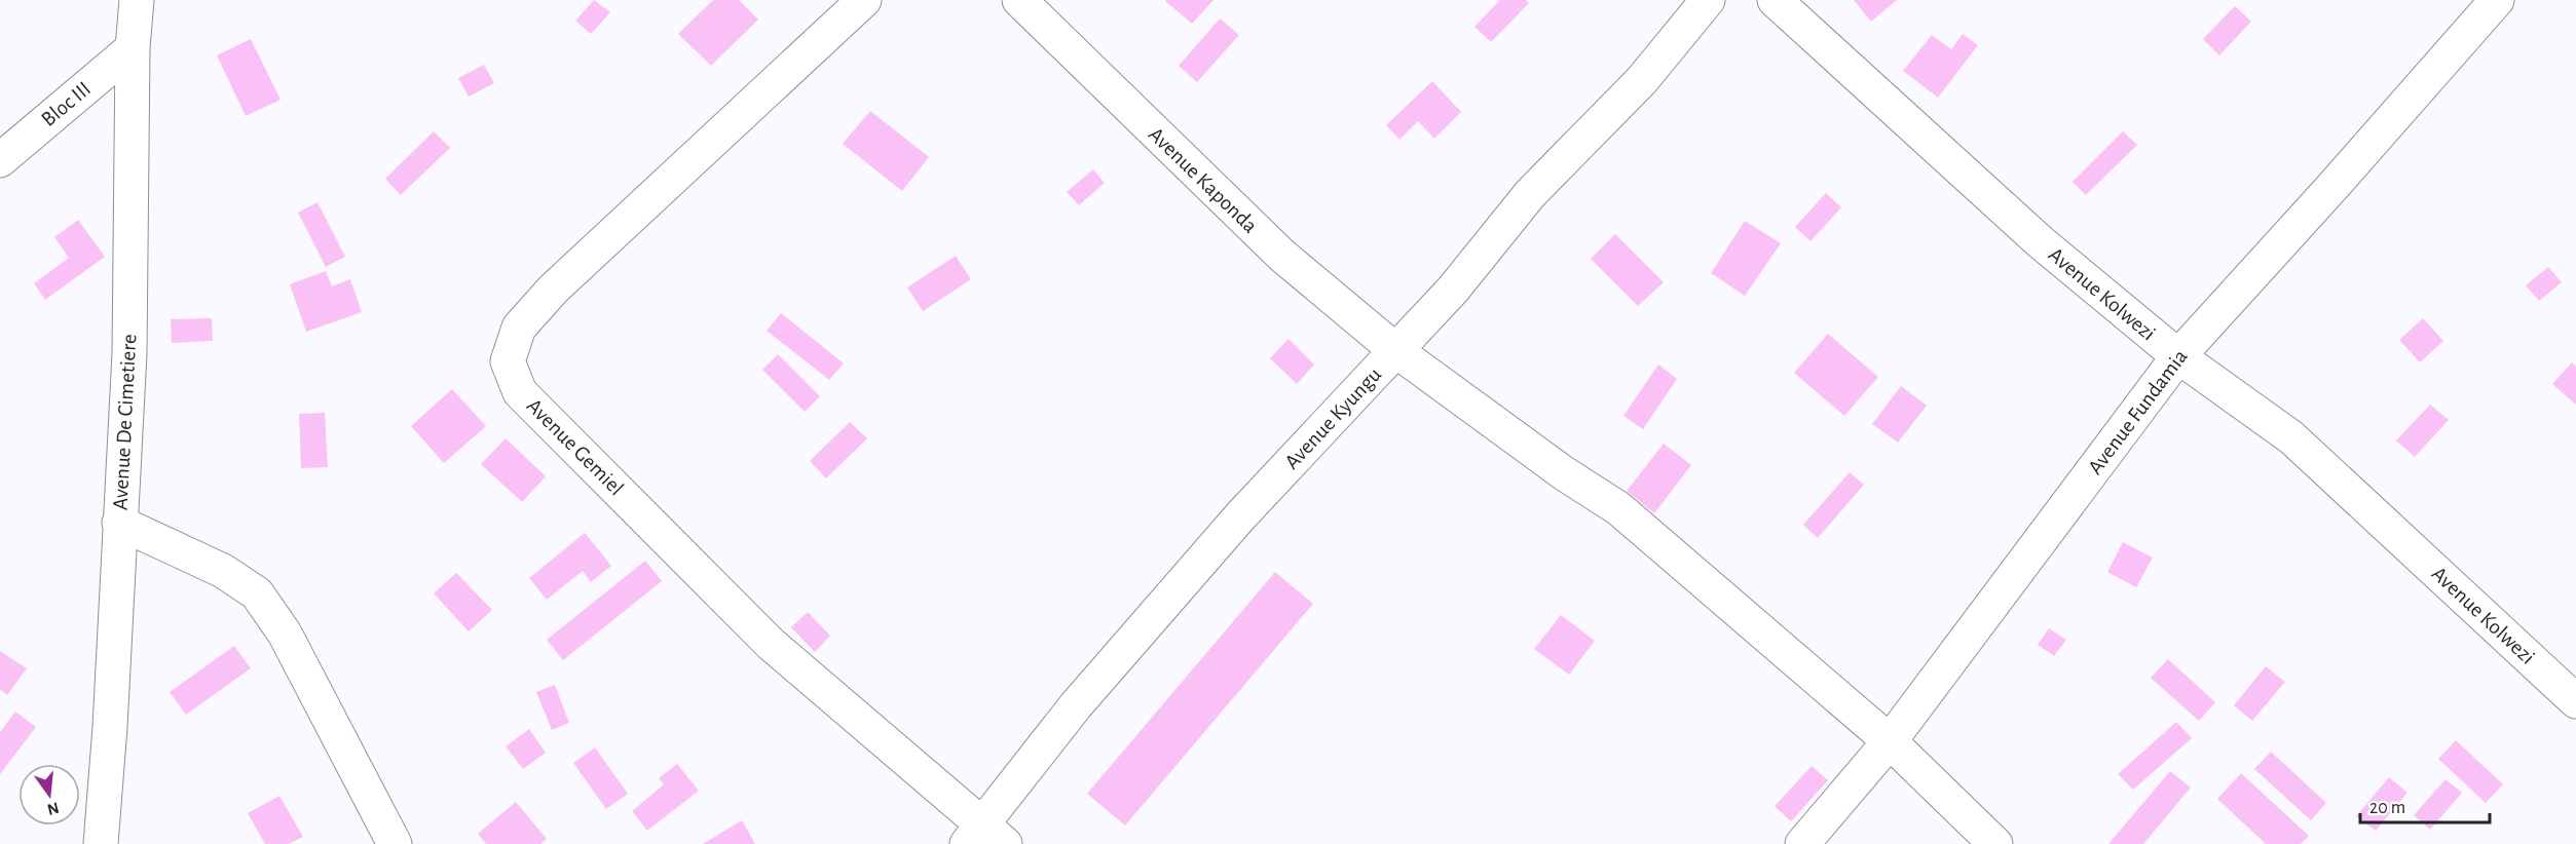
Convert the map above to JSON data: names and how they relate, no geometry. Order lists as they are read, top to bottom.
{
  "streets": {
    "street": [
      "Bloc III",
      "Avenue Kaponda",
      "Avenue Kolwezi",
      "Avenue Fundamia",
      "Avenue Kyungu",
      "Avenue De Cimetiere",
      "Avenue Gemiel"
    ]
  },
  "crossings": [
    ["Bloc III", "Avenue De Cimetiere"],
    ["Avenue Kaponda", "Avenue Fundamia"],
    ["Avenue Kaponda", "Avenue Kyungu"],
    ["Avenue Kolwezi", "Avenue Fundamia"],
    ["Avenue Kyungu", "Avenue Gemiel"]
  ],
  "scale_bar": "20 m",
  "north": "bottom"
}
